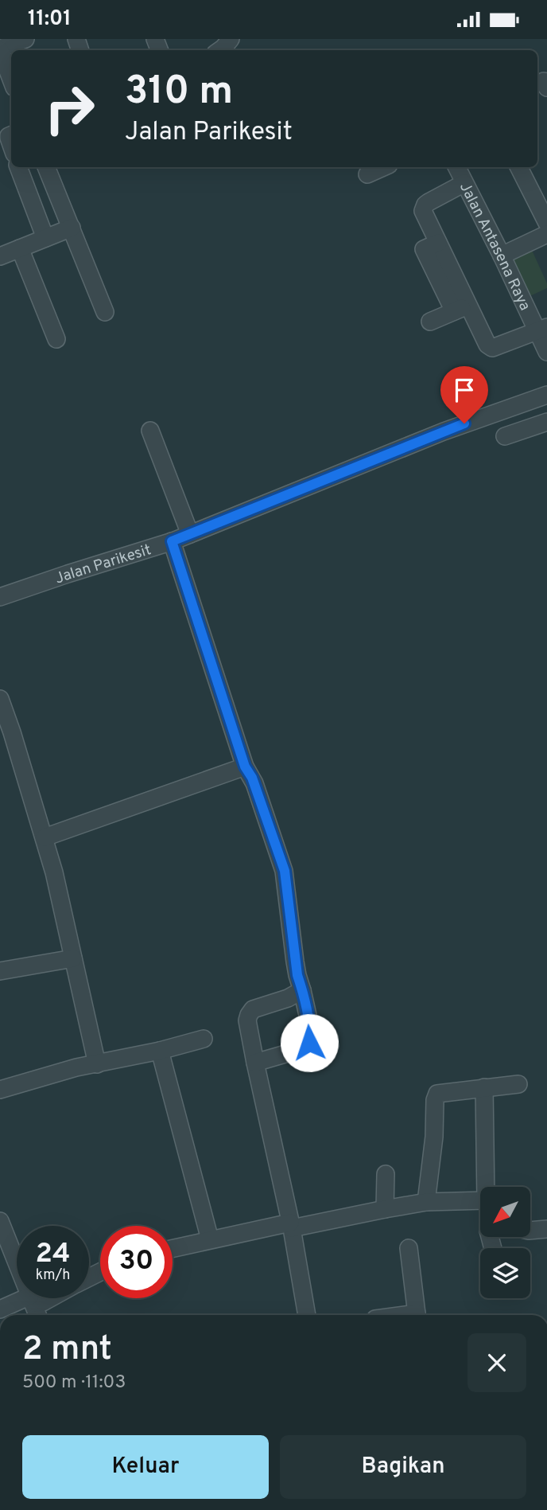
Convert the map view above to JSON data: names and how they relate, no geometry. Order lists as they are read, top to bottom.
{
  "streets": {
    "street": ["Jalan Antasena Raya", "Jalan Parikesit"]
  },
  "north": "bottom left",
  "page": {
    "status": "11:01",
    "turn": ["310 m", "Jalan Parikesit"],
    "speed": "24 km/h",
    "limit": "30",
    "heading": ["2 mnt", "500 m · 11:03"],
    "buttons": ["Keluar", "Bagikan"]
  }
}
